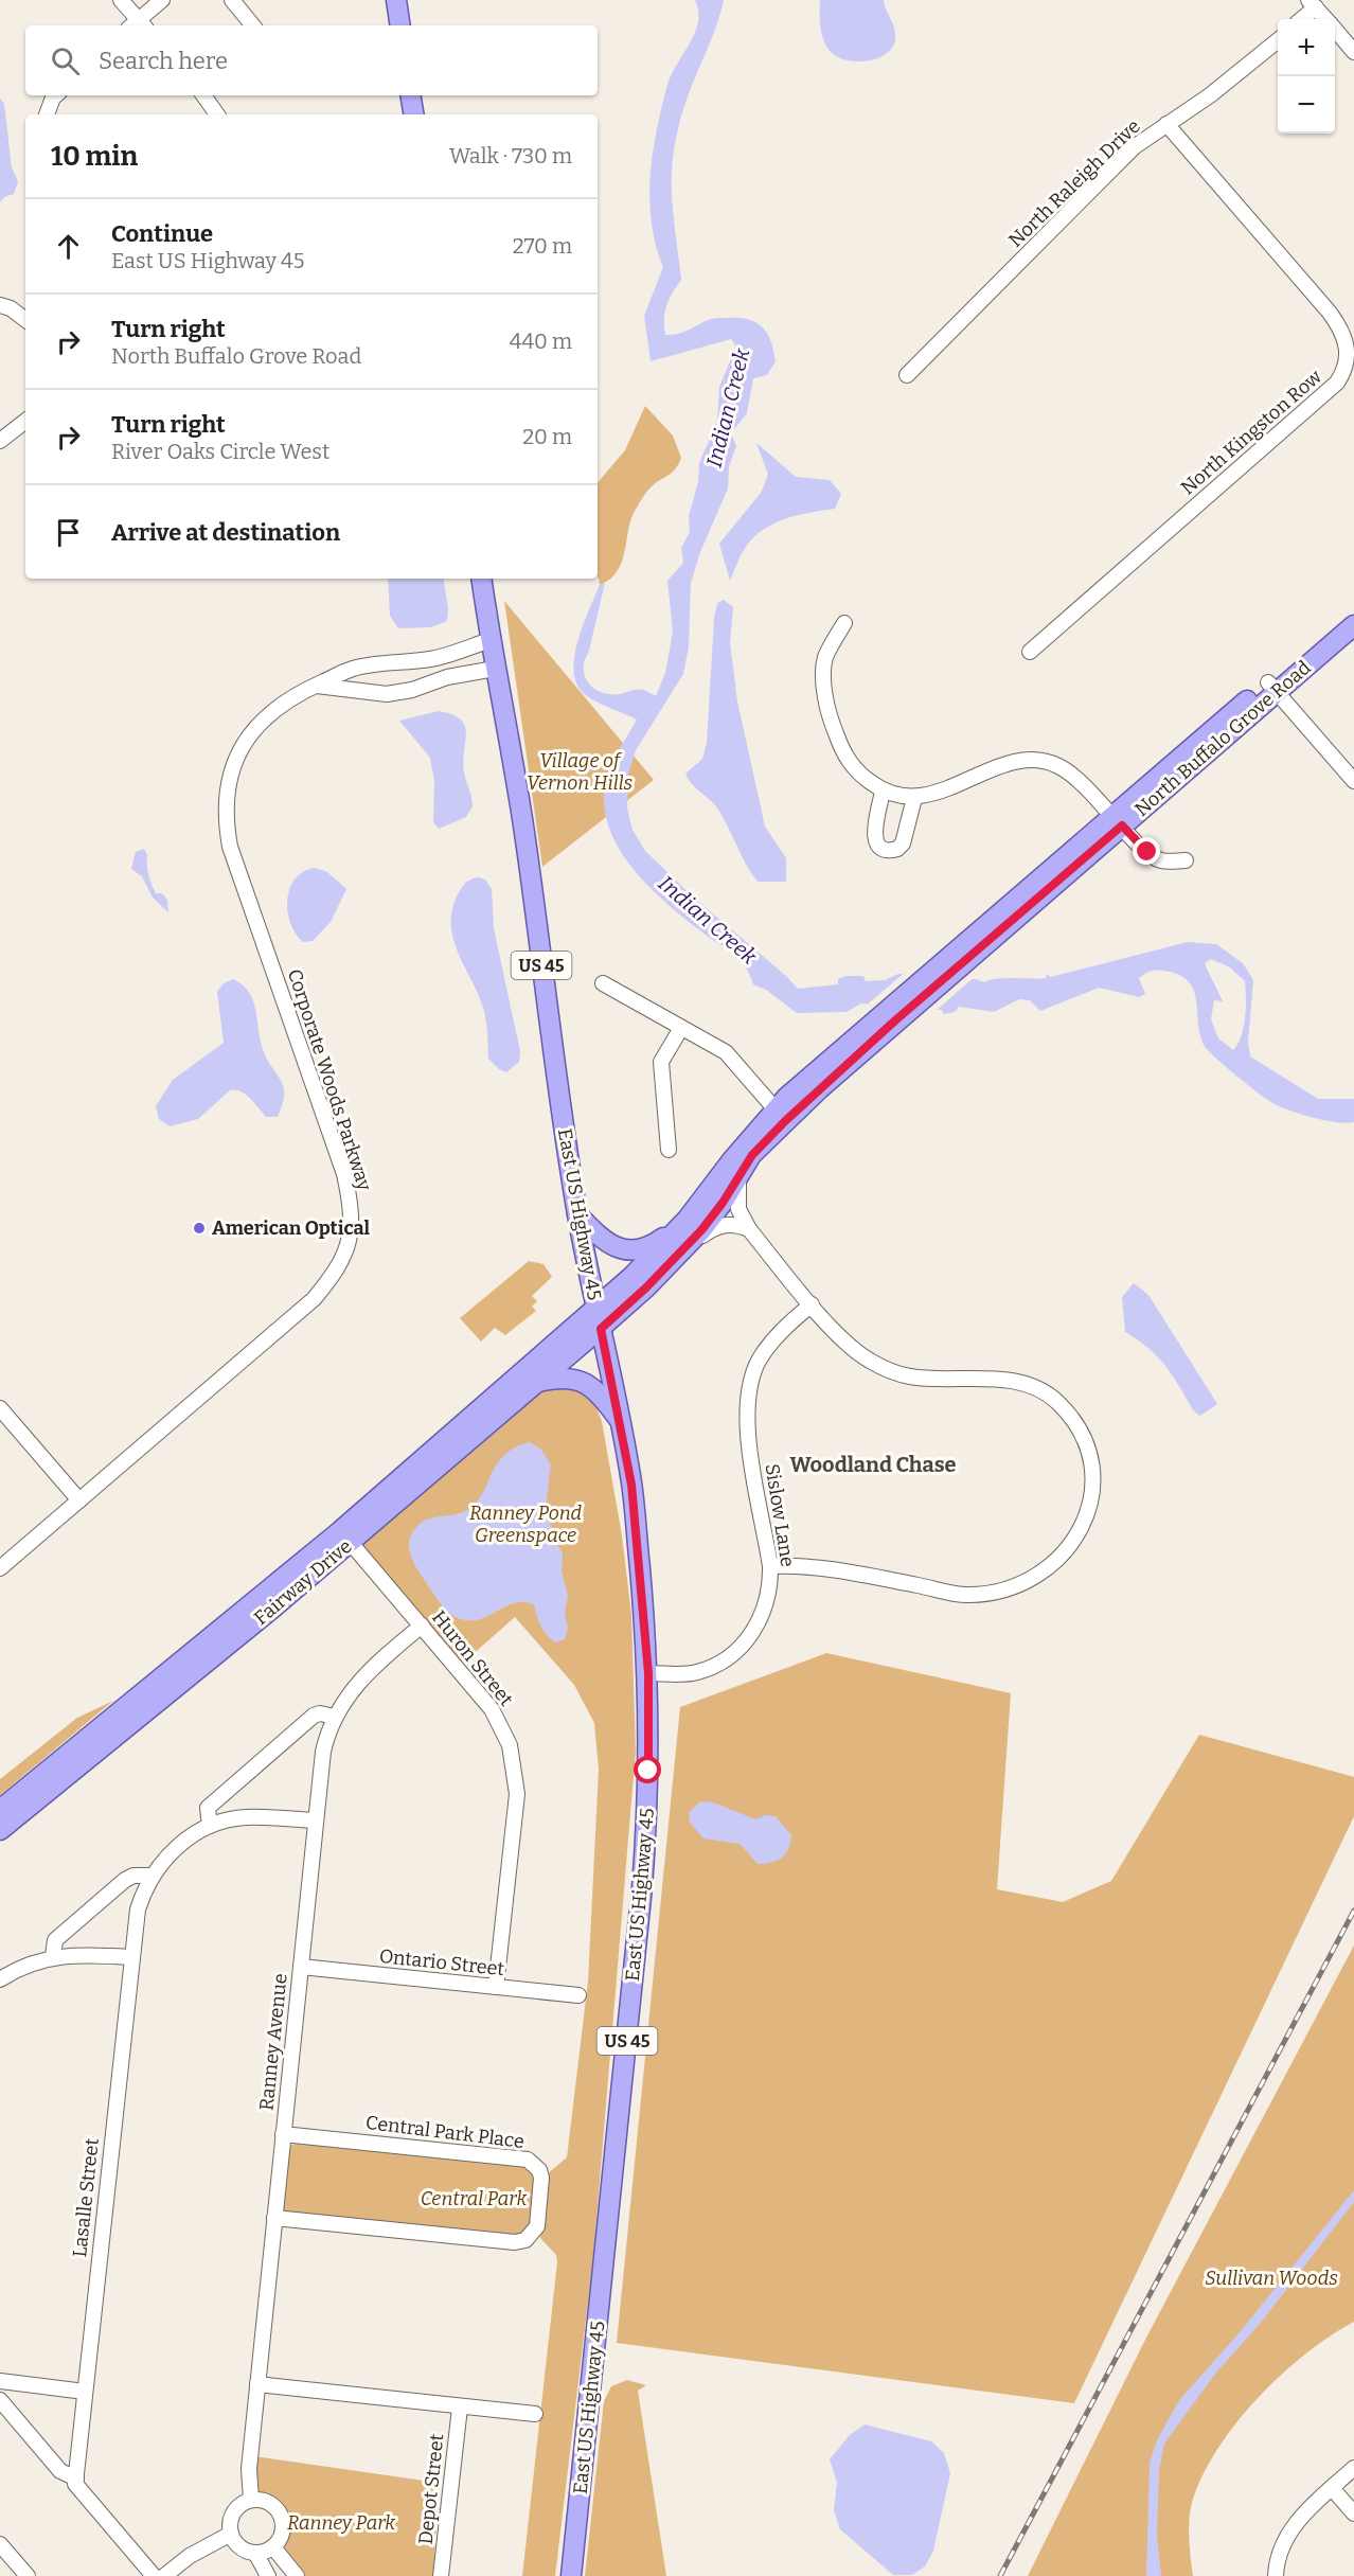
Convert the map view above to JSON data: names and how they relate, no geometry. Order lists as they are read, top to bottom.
{
  "streets": {
    "main road": [
      "North Buffalo Grove Road",
      "US 45",
      "East US Highway 45",
      "Fairway Drive"
    ],
    "street": [
      "North Raleigh Drive",
      "North Kingston Row",
      "Corporate Woods Parkway",
      "Sislow Lane",
      "Huron Street",
      "Ontario Street",
      "Ranney Avenue",
      "Central Park Place",
      "Lasalle Street",
      "Depot Street"
    ]
  },
  "crossings": [
    ["North Raleigh Drive", "North Kingston Row"],
    ["North Buffalo Grove Road", "East US Highway 45"],
    ["North Buffalo Grove Road", "Fairway Drive"],
    ["Corporate Woods Parkway", "East US Highway 45"],
    ["East US Highway 45", "Sislow Lane"],
    ["East US Highway 45", "Fairway Drive"],
    ["Fairway Drive", "Huron Street"],
    ["Huron Street", "Ontario Street"],
    ["Huron Street", "Ranney Avenue"],
    ["Ontario Street", "Ranney Avenue"],
    ["Ranney Avenue", "Central Park Place"],
    ["Ranney Avenue", "Lasalle Street"]
  ],
  "districts": ["Woodland Chase"],
  "water": ["Indian Creek"],
  "parks": [
    "Village of Vernon Hills",
    "Ranney Pond Greenspace",
    "Central Park",
    "Sullivan Woods",
    "Ranney Park"
  ],
  "places": ["American Optical"],
  "page": {
    "map_buttons": ["+", "−"],
    "search": "Search here",
    "heading": ["10 min", "Walk · 730 m"],
    "list": [
      ["Continue", "East US Highway 45", "270 m"],
      ["Turn right", "North Buffalo Grove Road", "440 m"],
      ["Turn right", "River Oaks Circle West", "20 m"],
      "Arrive at destination"
    ]
  }
}
